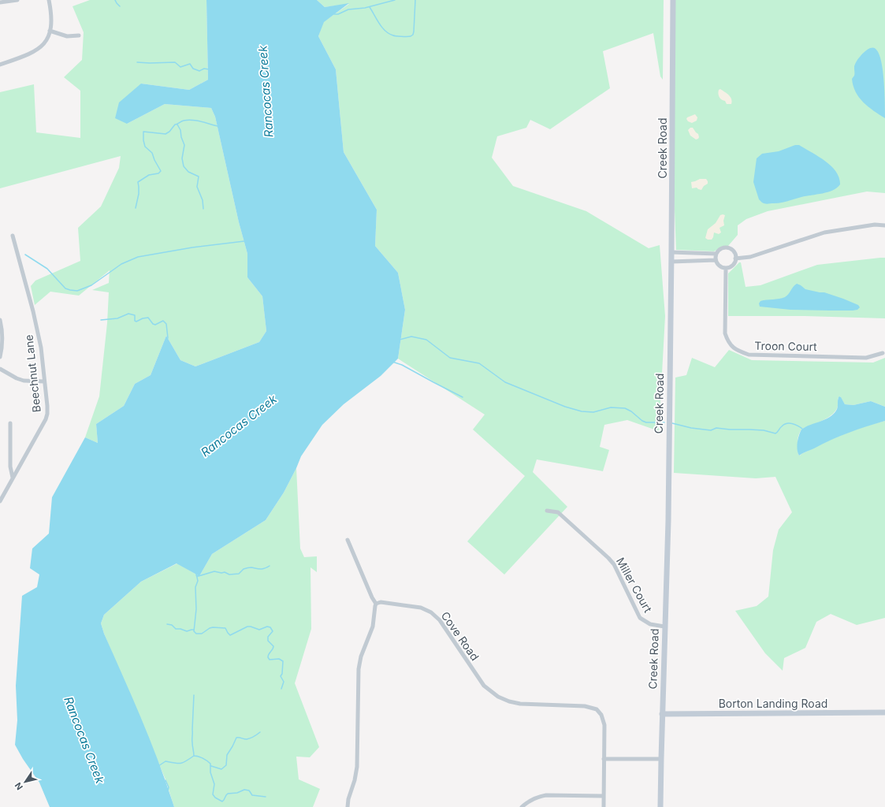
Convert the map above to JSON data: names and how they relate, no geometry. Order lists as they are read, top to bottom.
{
  "streets": {
    "main road": ["Creek Road", "Borton Landing Road"],
    "street": [
      "Troon Court",
      "Beechnut Lane",
      "Miller Court",
      "Cove Road"
    ]
  },
  "crossings": [
    ["Creek Road", "Miller Court"],
    ["Creek Road", "Borton Landing Road"]
  ],
  "water": ["Rancocas Creek"],
  "north": "bottom left"
}
